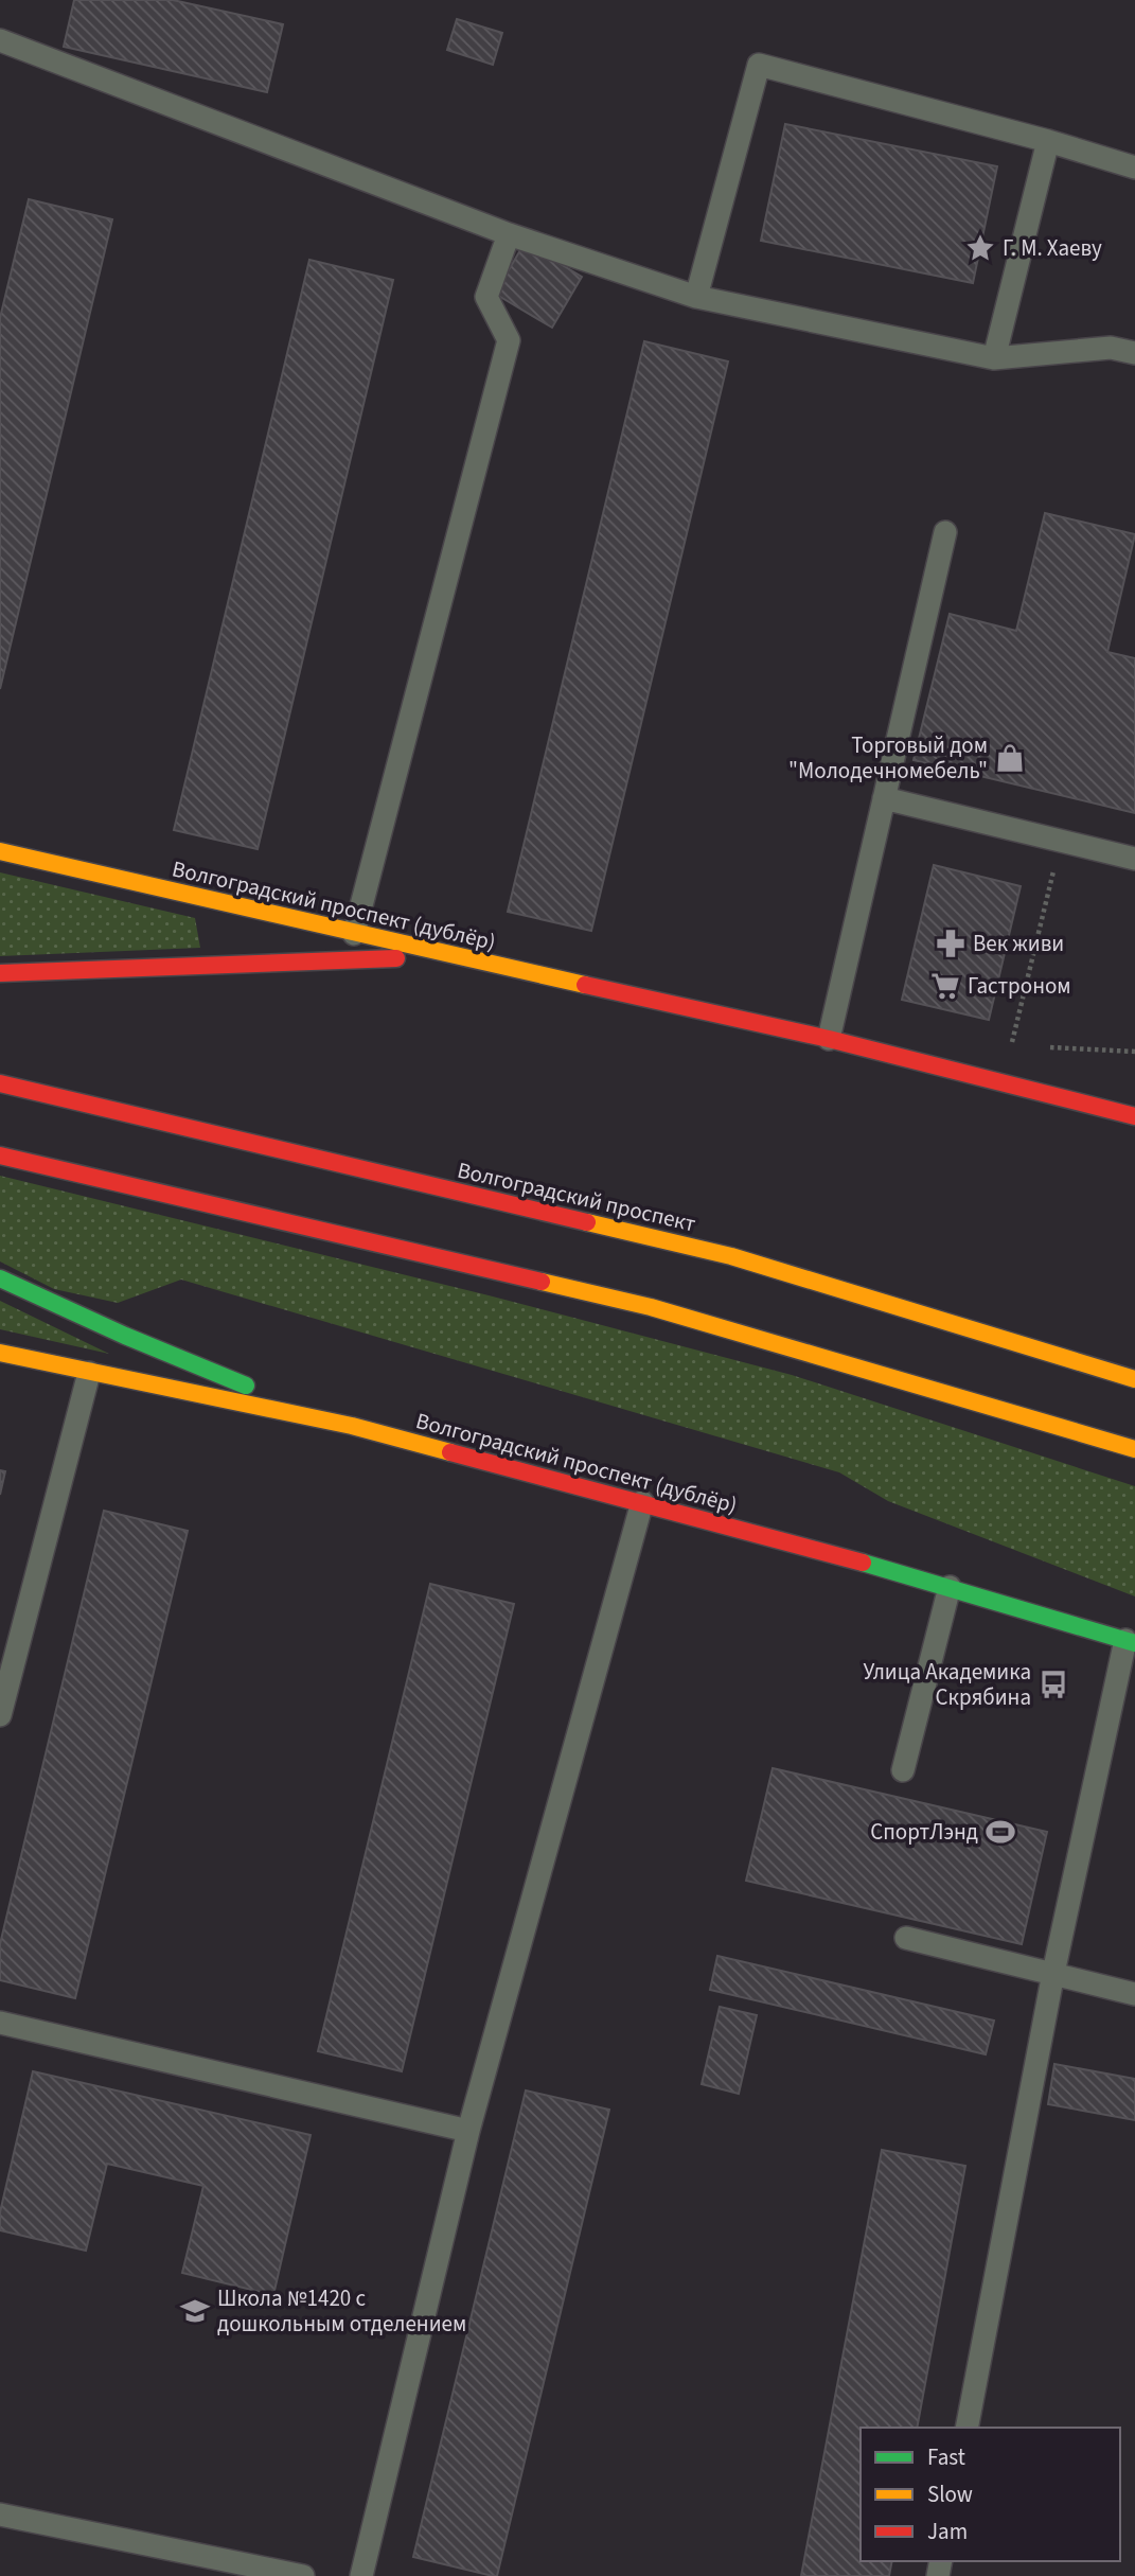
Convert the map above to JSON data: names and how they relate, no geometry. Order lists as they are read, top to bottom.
{
  "streets": {
    "main road": ["Волгоградский проспект (дублёр)", "Волгоградский проспект"]
  },
  "places": {
    "place": ["Г. М. Хаеву"],
    "shop": ["Торговый дом \"Молодечномебель\""],
    "pharmacy": ["Век живи"],
    "supermarket": ["Гастроном"],
    "bus stop": ["Улица Академика Скрябина"],
    "sports": ["СпортЛэнд"],
    "school or university": ["Школа №1420 с дошкольным отделением"]
  },
  "legend": ["Fast", "Slow", "Jam"]
}
